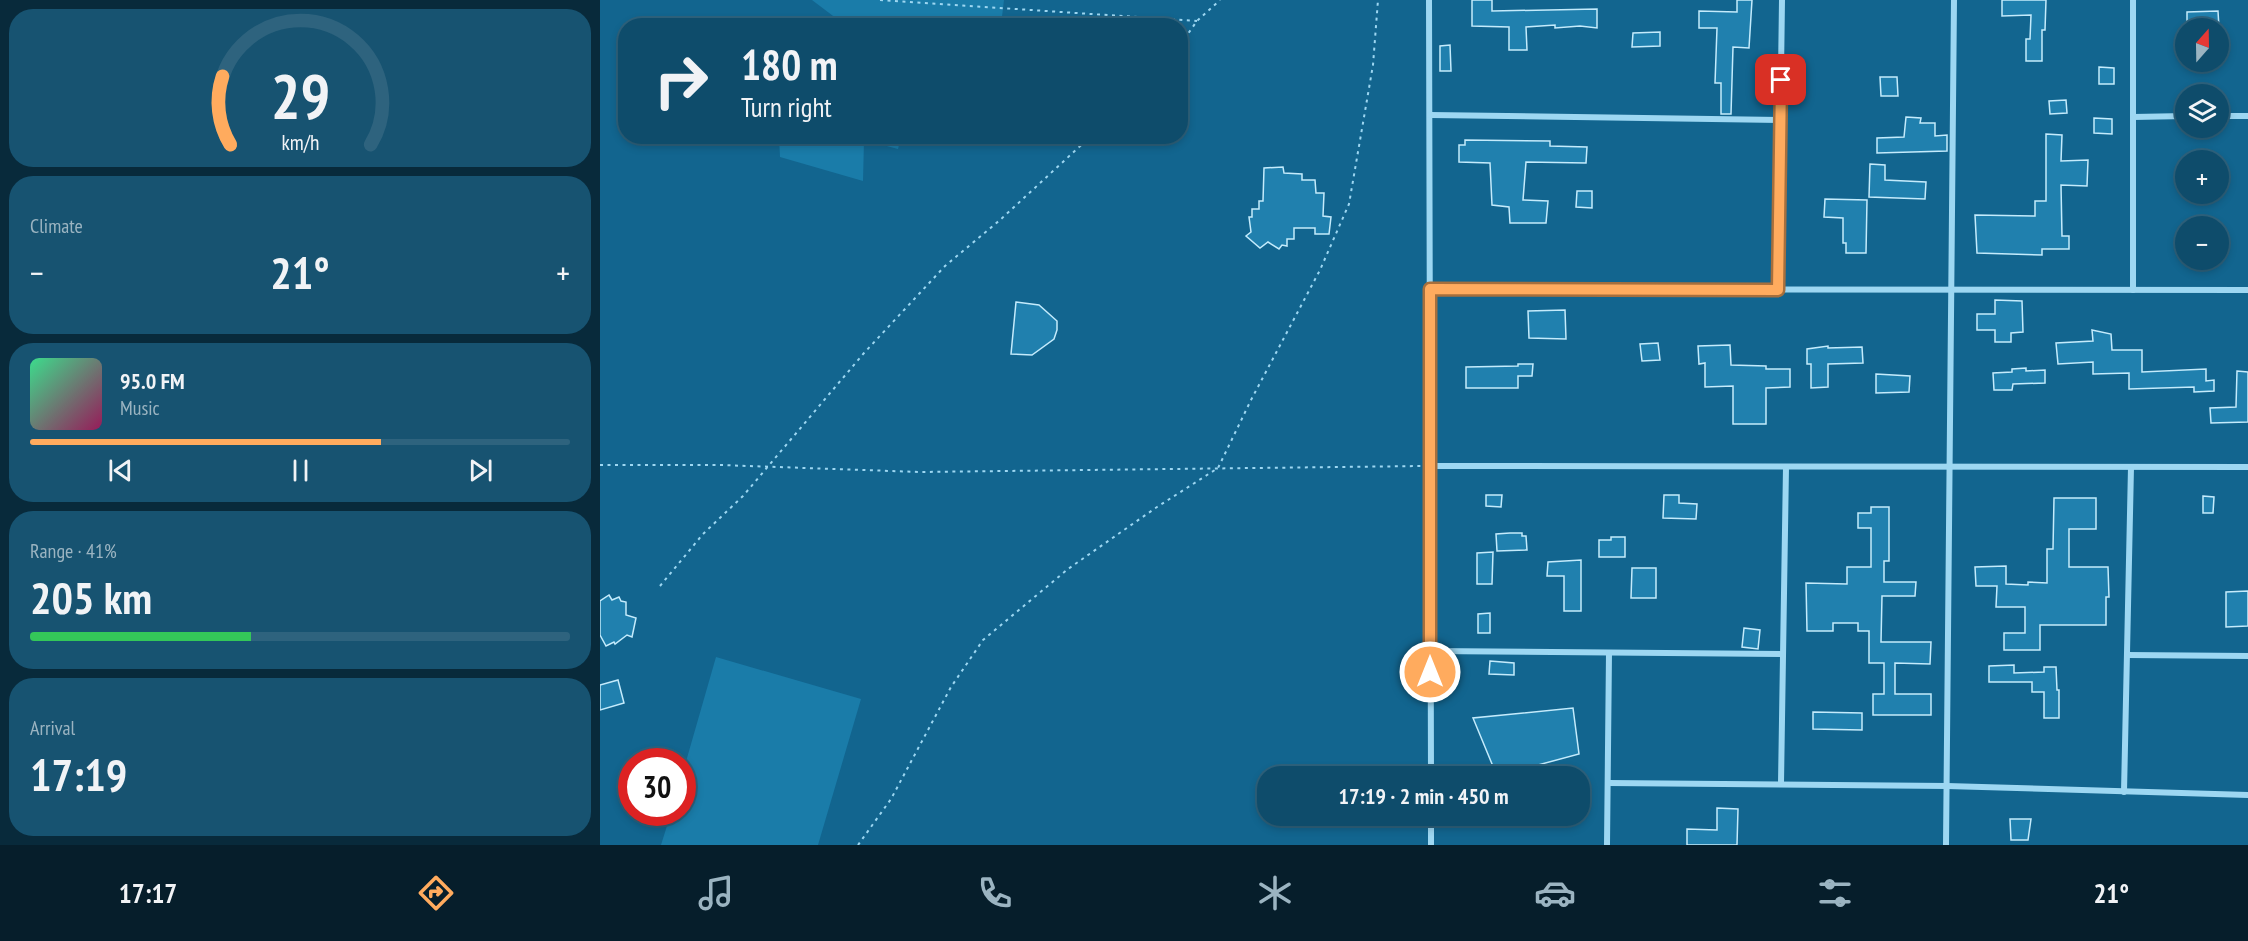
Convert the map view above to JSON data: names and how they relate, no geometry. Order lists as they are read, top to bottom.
{
  "north": "top",
  "page": {
    "map_buttons": ["+", "−"],
    "turn": ["180 m", "Turn right"],
    "tile": [
      "Climate",
      ["Range · 41%", "205 km"],
      ["Arrival", "17:19"]
    ],
    "heat": ["−", "21°", "+"],
    "song": ["95.0 FM", "Music"],
    "limit": "30",
    "trip": "17:19 · 2 min · 450 m",
    "tabs": ["17:17", "21°"],
    "gauge": ["29", "km/h"]
  }
}
